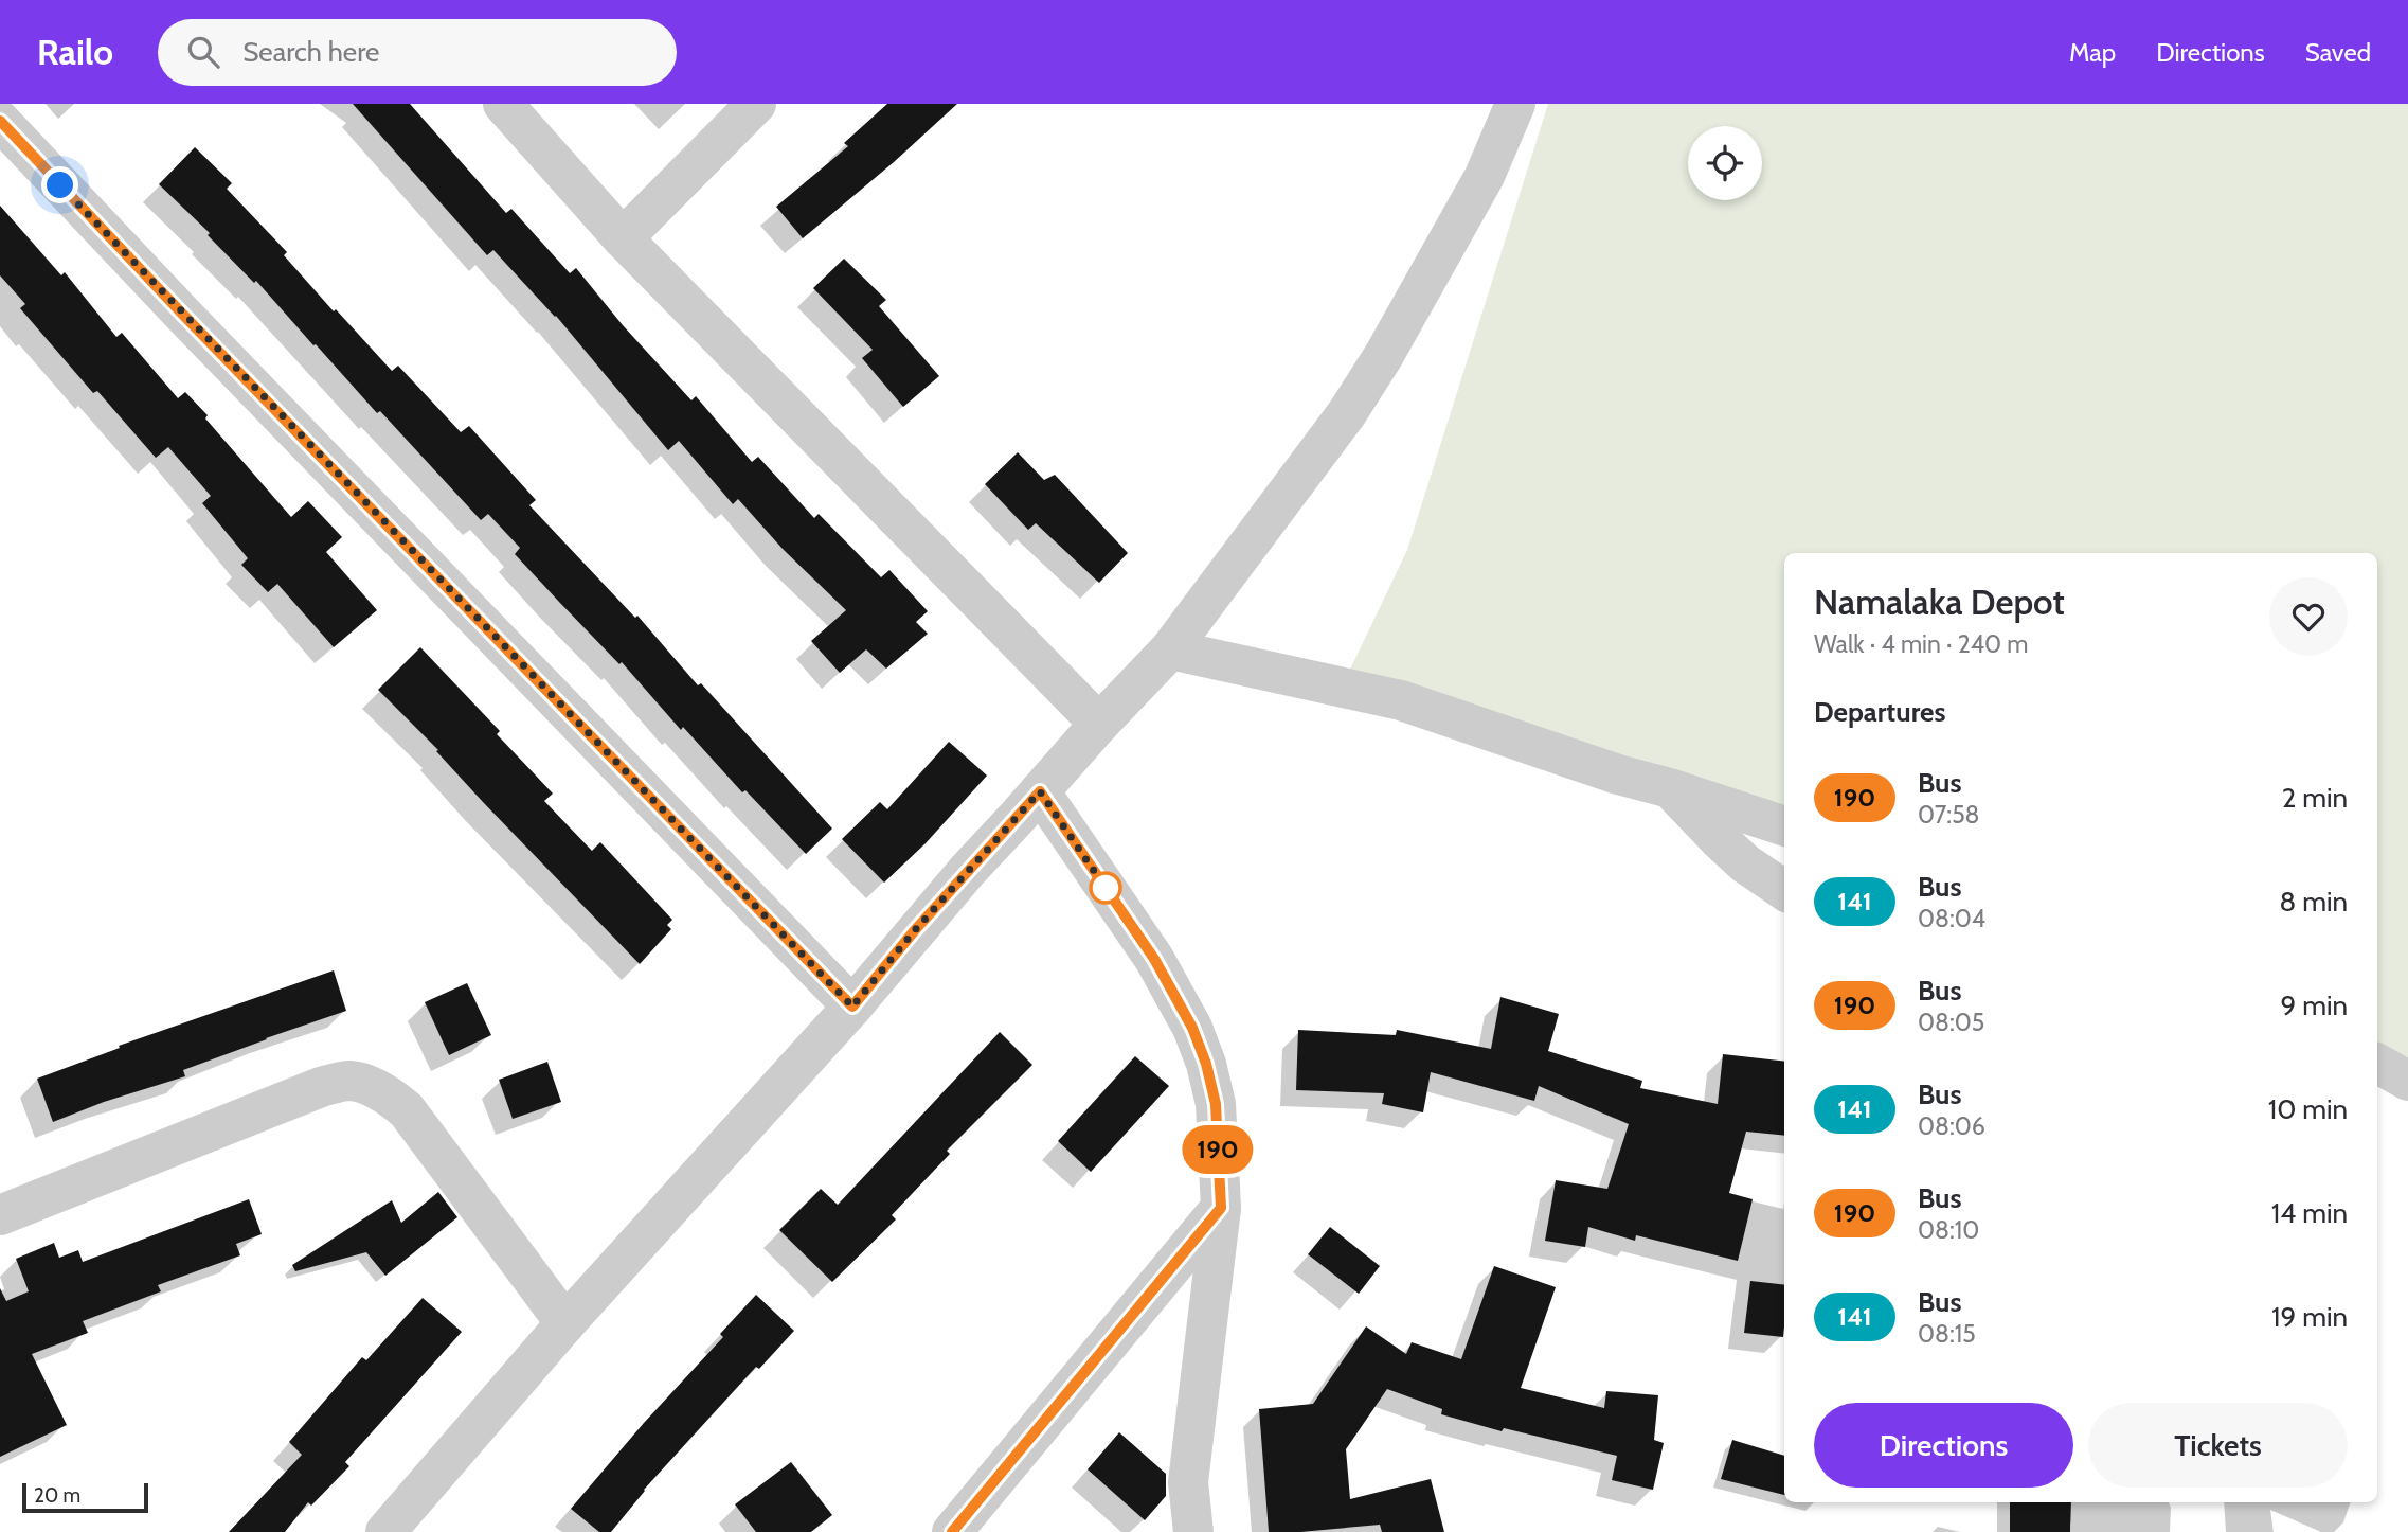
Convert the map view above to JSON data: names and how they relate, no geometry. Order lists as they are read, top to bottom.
{
  "lines": ["bus line 190"],
  "scale_bar": "20 m",
  "page": {
    "header": "Railo",
    "search": "Search here",
    "nav": ["Map", "Directions", "Saved"],
    "on_map": "190",
    "heading": [
      ["Namalaka Depot", "Walk · 4 min · 240 m"],
      "Departures"
    ],
    "list": [
      {
        "mark": "190",
        "name": "Bus",
        "note": "07:58",
        "value": "2 min"
      },
      {
        "mark": "141",
        "name": "Bus",
        "note": "08:04",
        "value": "8 min"
      },
      {
        "mark": "190",
        "name": "Bus",
        "note": "08:05",
        "value": "9 min"
      },
      {
        "mark": "141",
        "name": "Bus",
        "note": "08:06",
        "value": "10 min"
      },
      {
        "mark": "190",
        "name": "Bus",
        "note": "08:10",
        "value": "14 min"
      },
      {
        "mark": "141",
        "name": "Bus",
        "note": "08:15",
        "value": "19 min"
      }
    ],
    "buttons": ["Directions", "Tickets"],
    "scale": "20 m"
  }
}
